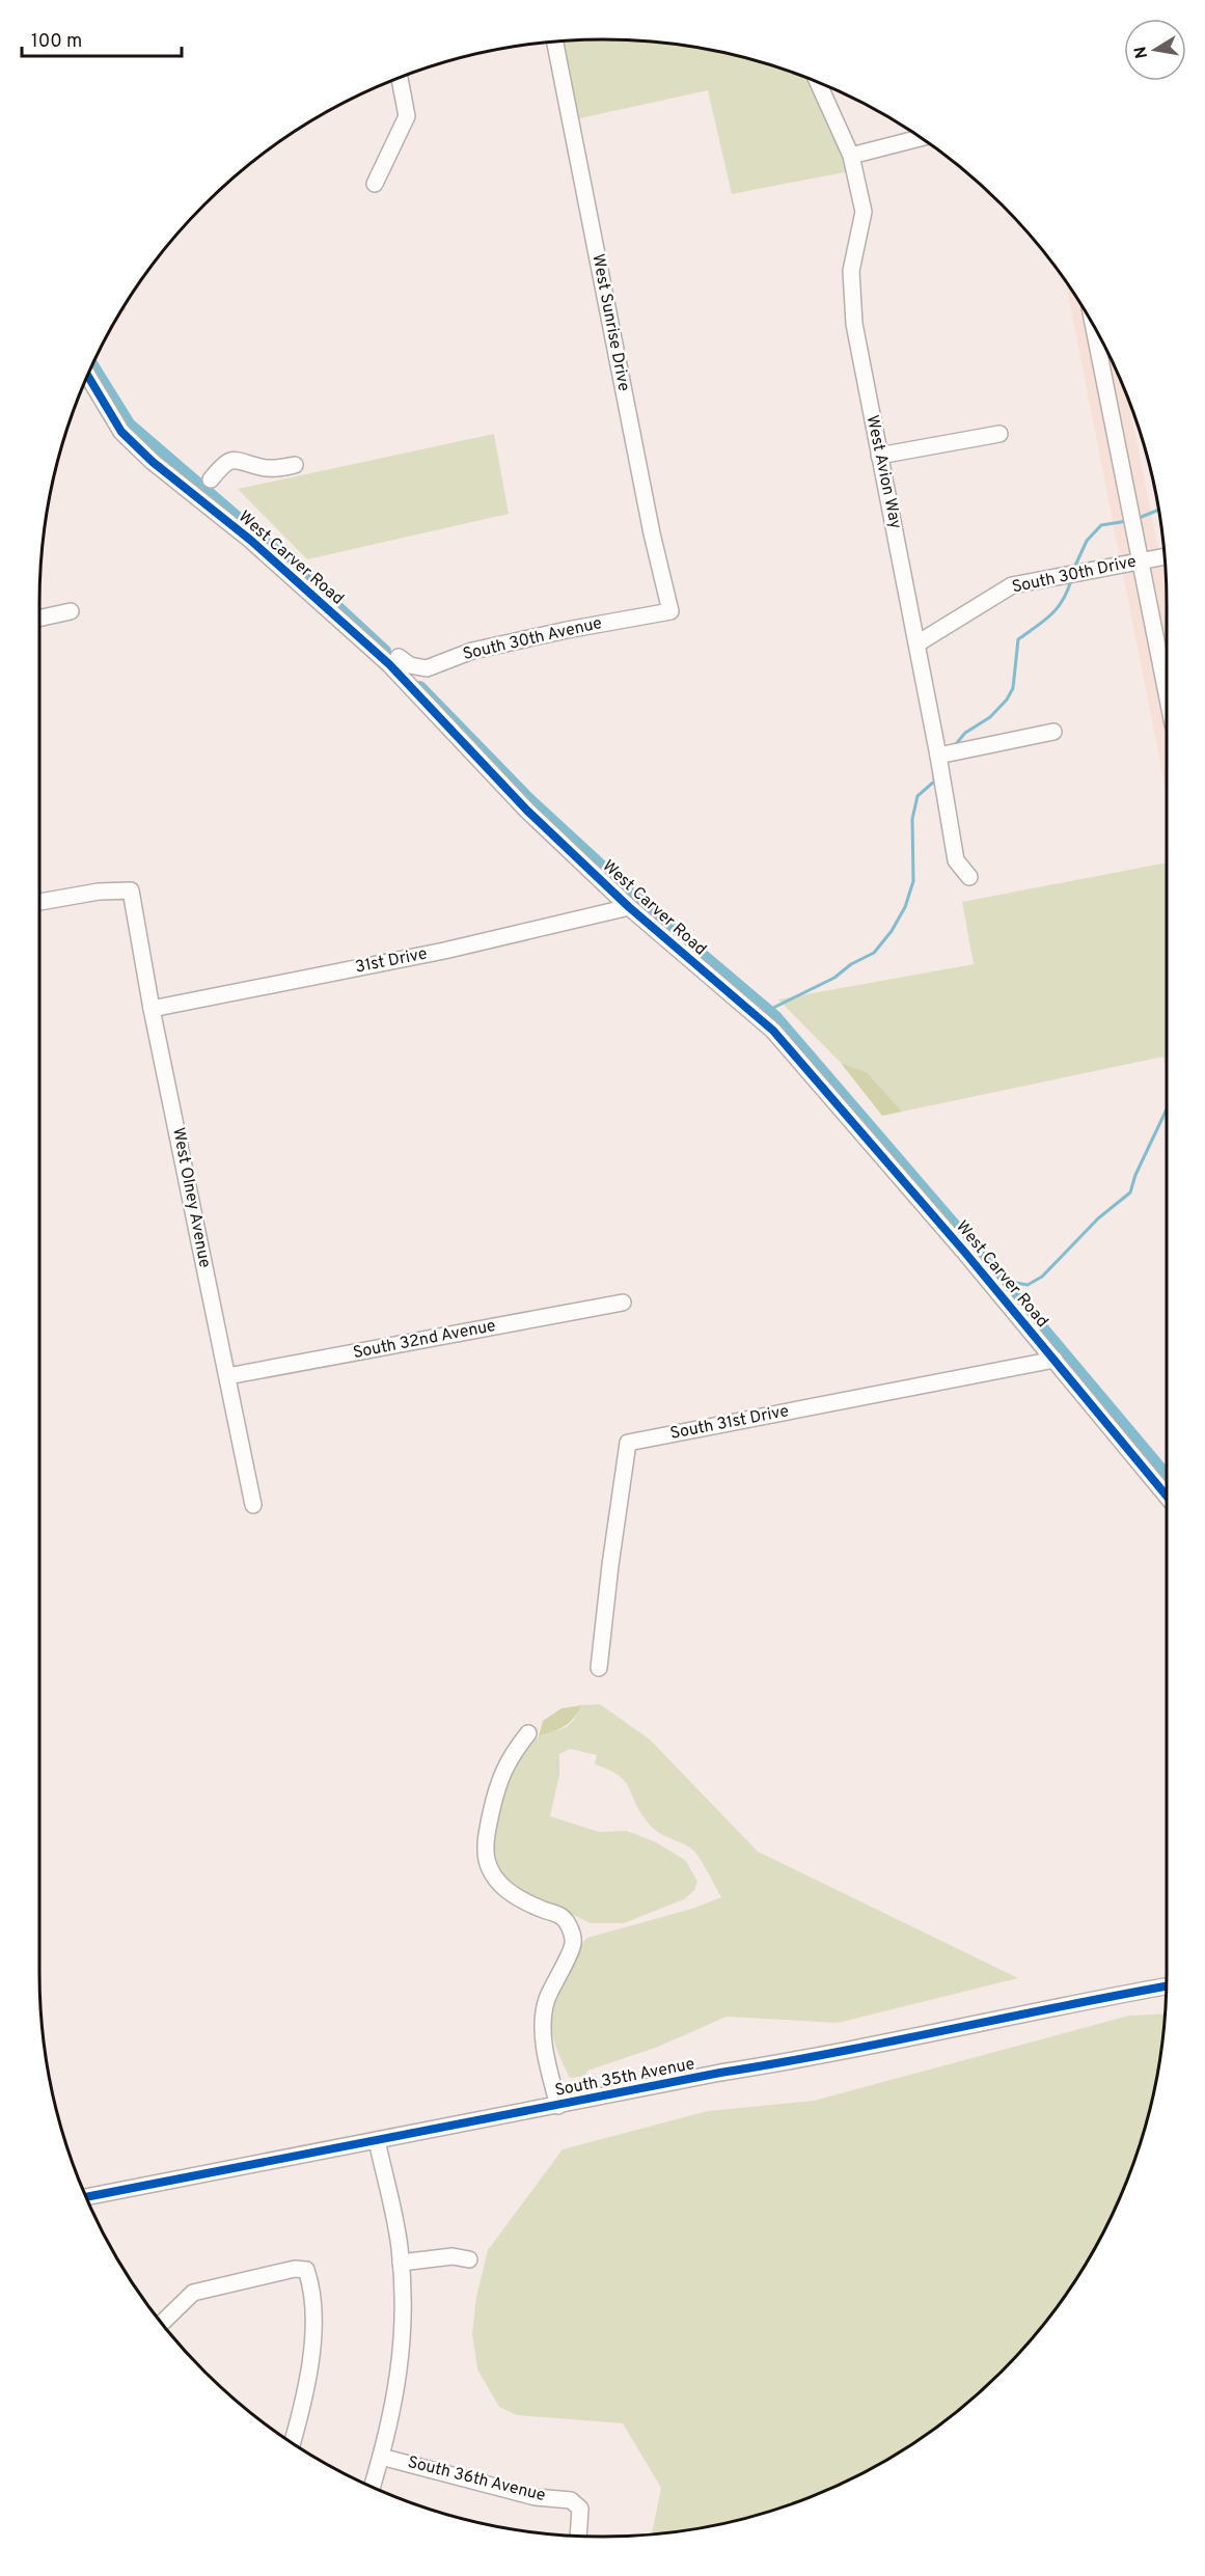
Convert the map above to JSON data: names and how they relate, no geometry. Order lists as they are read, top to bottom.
{
  "streets": {
    "street": [
      "West Sunrise Drive",
      "West Avion Way",
      "West Carver Road",
      "South 30th Drive",
      "South 30th Avenue",
      "31st Drive",
      "West Olney Avenue",
      "South 32nd Avenue",
      "South 31st Drive",
      "South 35th Avenue",
      "South 36th Avenue"
    ]
  },
  "crossings": [
    ["West Sunrise Drive", "South 30th Avenue"],
    ["West Avion Way", "South 30th Drive"],
    ["West Carver Road", "31st Drive"],
    ["West Carver Road", "South 31st Drive"],
    ["31st Drive", "West Olney Avenue"],
    ["West Olney Avenue", "South 32nd Avenue"]
  ],
  "scale_bar": "100 m",
  "north": "left"
}
